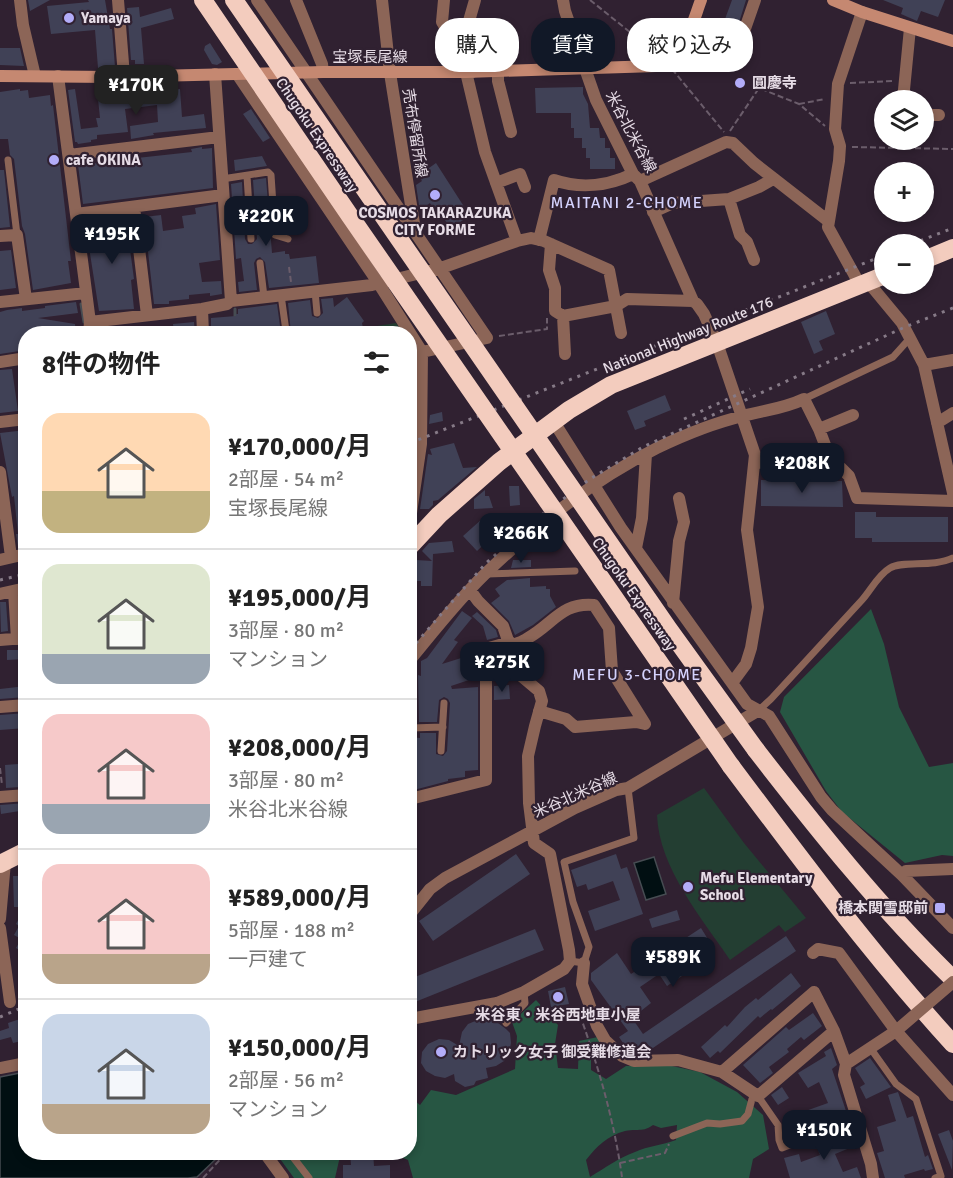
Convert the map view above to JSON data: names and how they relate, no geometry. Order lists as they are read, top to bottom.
{
  "streets": {
    "highway": ["Chugoku Expressway", "National Highway Route 176"],
    "street": ["宝塚長尾線", "米谷北米谷線", "売布停留所線"]
  },
  "crossings": [
    ["宝塚長尾線", "売布停留所線"],
    ["米谷北米谷線", "National Highway Route 176"]
  ],
  "districts": ["MAITANI 2-CHOME", "MEFU 3-CHOME"],
  "places": {
    "other": [
      "Yamaya",
      "圓慶寺",
      "cafe OKINA",
      "COSMOS TAKARAZUKA CITY FORME",
      "Mefu Elementary School",
      "米谷東・米谷西地車小屋",
      "カトリック女子 御受難修道会"
    ],
    "transit": ["橋本関雪邸前"]
  },
  "page": {
    "chip": ["購入", "賃貸", "絞り込み"],
    "price": [
      "¥170K",
      "¥220K",
      "¥195K",
      "¥208K",
      "¥266K",
      "¥275K",
      "¥589K",
      "¥150K"
    ],
    "map_buttons": ["+", "−"],
    "heading": "8件の物件",
    "list": [
      {
        "name": "¥170,000/月",
        "note": "2部屋 · 54 m² · 宝塚長尾線"
      },
      {
        "name": "¥195,000/月",
        "note": "3部屋 · 80 m² · マンション"
      },
      {
        "name": "¥208,000/月",
        "note": "3部屋 · 80 m² · 米谷北米谷線"
      },
      {
        "name": "¥589,000/月",
        "note": "5部屋 · 188 m² · 一戸建て"
      },
      {
        "name": "¥150,000/月",
        "note": "2部屋 · 56 m² · マンション"
      }
    ]
  }
}
